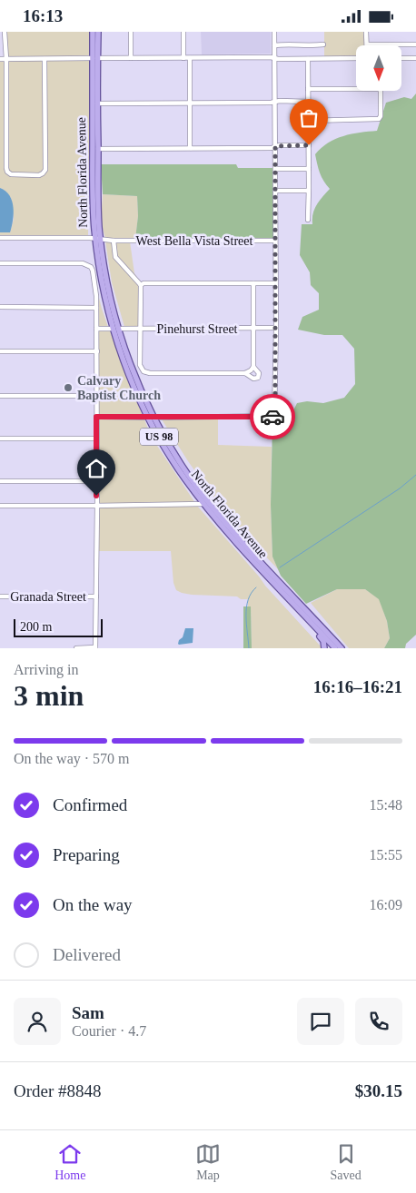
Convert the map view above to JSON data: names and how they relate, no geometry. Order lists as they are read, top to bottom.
{
  "streets": {
    "main road": ["North Florida Avenue", "US 98"],
    "street": ["West Bella Vista Street", "Pinehurst Street", "Granada Street"]
  },
  "crossings": [
    ["North Florida Avenue", "West Bella Vista Street"],
    ["North Florida Avenue", "Pinehurst Street"],
    ["North Florida Avenue", "US 98"]
  ],
  "places": ["Calvary Baptist Church"],
  "scale_bar": "200 m",
  "north": "bottom",
  "page": {
    "status": "16:13",
    "scale": "200 m",
    "heading": ["3 min", "Arriving in", "16:16–16:21"],
    "panel": [
      "Sam",
      "Courier · 4.7",
      "Order #8848",
      "$30.15"
    ],
    "bar": "On the way · 570 m",
    "list": [
      ["Confirmed", "15:48"],
      ["Preparing", "15:55"],
      ["On the way", "16:09"],
      "Delivered"
    ],
    "tabs": ["Home", "Map", "Saved"]
  }
}
